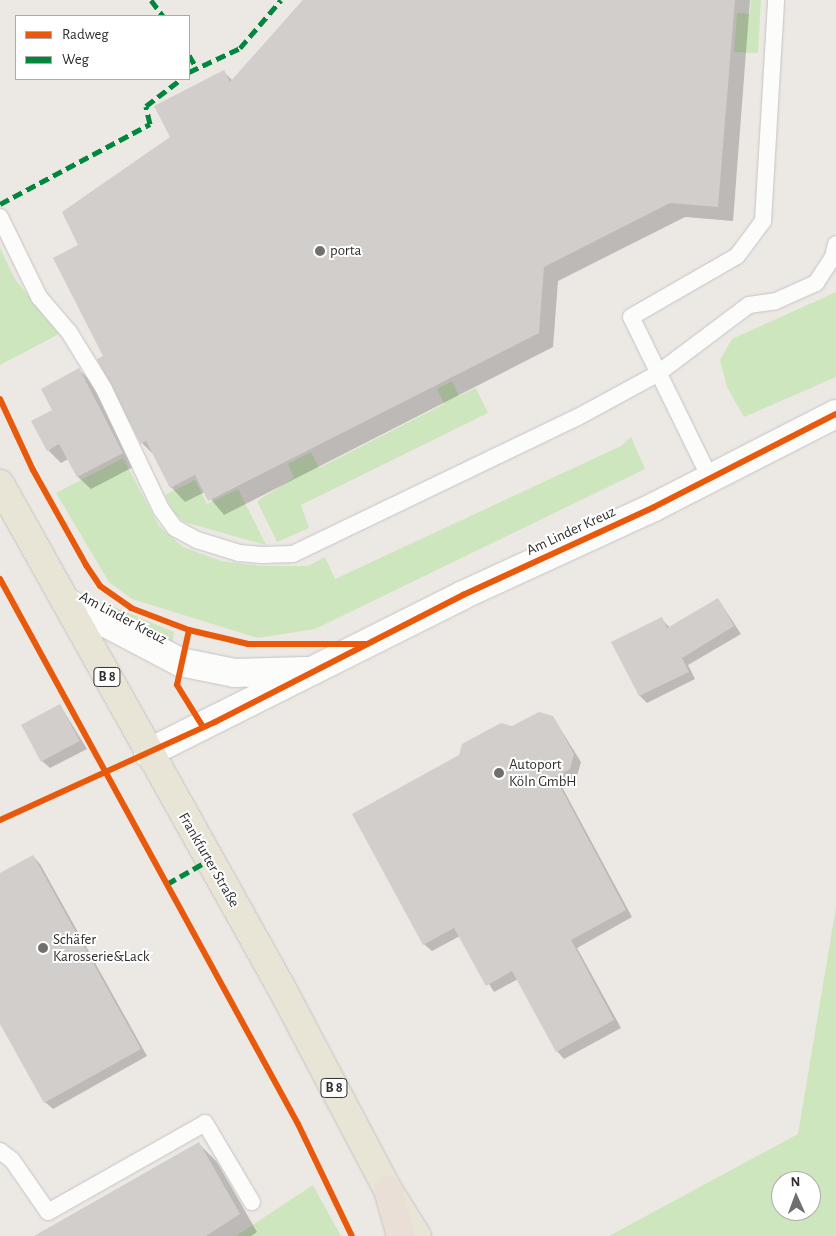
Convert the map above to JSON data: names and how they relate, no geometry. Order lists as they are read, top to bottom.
{
  "streets": {
    "main road": ["B 8", "Frankfurter Straße"],
    "street": ["Am Linder Kreuz"]
  },
  "crossings": [
    ["Am Linder Kreuz", "Frankfurter Straße"]
  ],
  "places": ["porta", "Autoport Köln GmbH", "Schäfer Karosserie&Lack"],
  "legend": ["Radweg", "Weg"],
  "north": "top"
}
